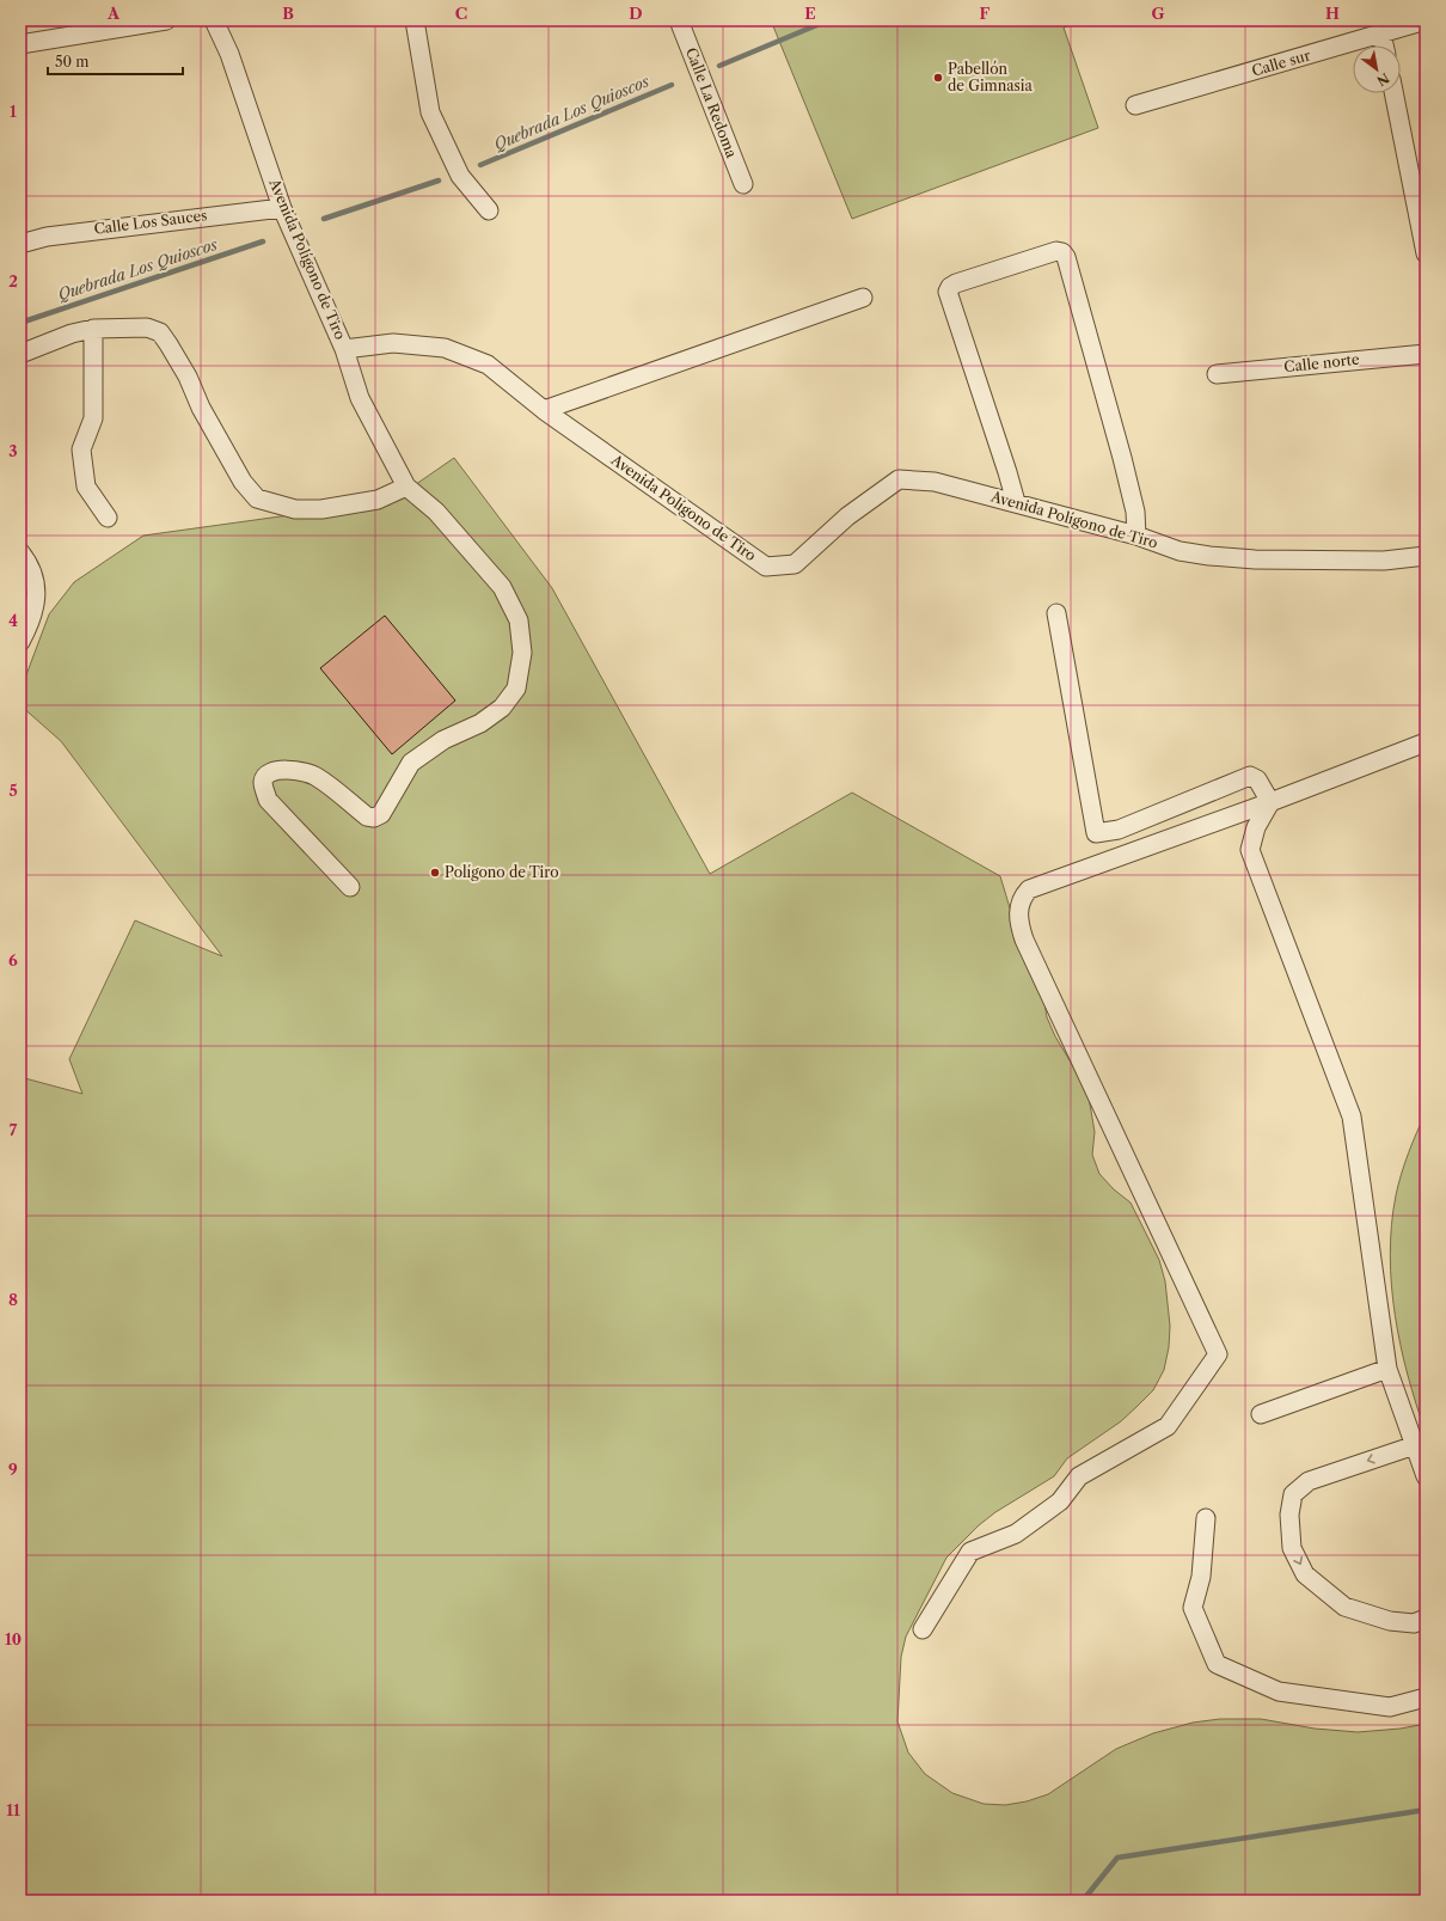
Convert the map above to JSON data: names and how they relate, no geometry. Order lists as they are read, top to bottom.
{
  "streets": {
    "street": [
      "Calle sur",
      "Calle La Redoma",
      "Calle Los Sauces",
      "Avenida Polígono de Tiro",
      "Calle norte"
    ]
  },
  "crossings": [
    ["Calle Los Sauces", "Avenida Polígono de Tiro"]
  ],
  "water": ["Quebrada Los Quioscos"],
  "places": ["Pabellón de Gimnasia", "Polígono de Tiro"],
  "scale_bar": "50 m",
  "north": "bottom right",
  "grid": {
    "columns": [
      "A",
      "B",
      "C",
      "D",
      "E",
      "F",
      "G",
      "H"
    ],
    "rows": [
      "1",
      "2",
      "3",
      "4",
      "5",
      "6",
      "7",
      "8",
      "9",
      "10",
      "11"
    ]
  }
}
